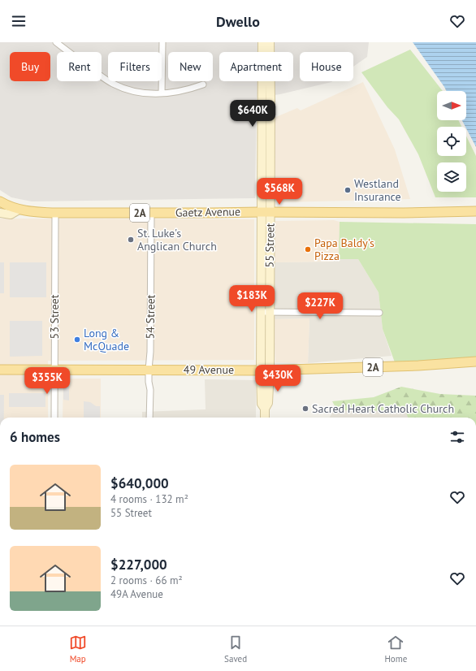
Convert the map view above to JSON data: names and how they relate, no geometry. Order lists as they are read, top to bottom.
{
  "streets": {
    "main road": ["Gaetz Avenue", "2A", "49 Avenue"],
    "street": ["55 Street", "53 Street", "54 Street"]
  },
  "crossings": [
    ["Gaetz Avenue", "2A"],
    ["Gaetz Avenue", "55 Street"],
    ["Gaetz Avenue", "53 Street"],
    ["Gaetz Avenue", "54 Street"],
    ["55 Street", "49 Avenue"],
    ["53 Street", "49 Avenue"],
    ["54 Street", "49 Avenue"]
  ],
  "places": [
    "Westland Insurance",
    "St. Luke's Anglican Church",
    "Papa Baldy's Pizza",
    "Long & McQuade",
    "Sacred Heart Catholic Church"
  ],
  "north": "right",
  "page": {
    "header": "Dwello",
    "chip": [
      "Buy",
      "Rent",
      "Filters",
      "New",
      "Apartment",
      "House"
    ],
    "price": [
      "$640K",
      "$568K",
      "$183K",
      "$227K",
      "$430K",
      "$355K"
    ],
    "heading": "6 homes",
    "list": [
      {
        "name": "$640,000",
        "note": "4 rooms · 132 m² · 55 Street"
      },
      {
        "name": "$227,000",
        "note": "2 rooms · 66 m² · 49A Avenue"
      }
    ],
    "tabs": ["Map", "Saved", "Home"]
  }
}
